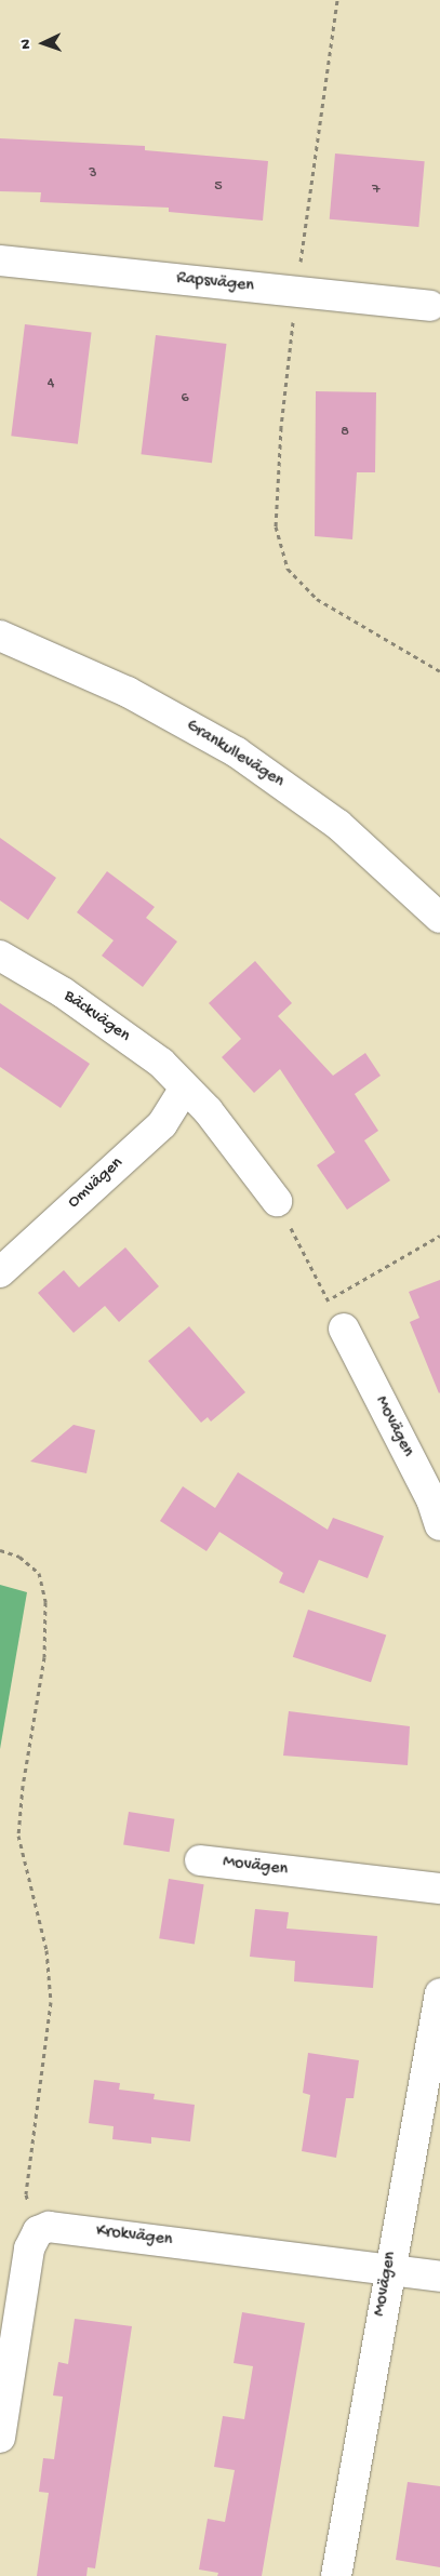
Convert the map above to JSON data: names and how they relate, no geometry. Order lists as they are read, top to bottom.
{
  "streets": {
    "street": [
      "Rapsvägen",
      "Grankullevägen",
      "Bäckvägen",
      "Omvägen",
      "Movägen",
      "Krokvägen"
    ]
  },
  "crossings": [
    ["Bäckvägen", "Omvägen"],
    ["Movägen", "Krokvägen"]
  ],
  "house_numbers": [
    "3",
    "5",
    "7",
    "4",
    "6",
    "8"
  ],
  "north": "left"
}
